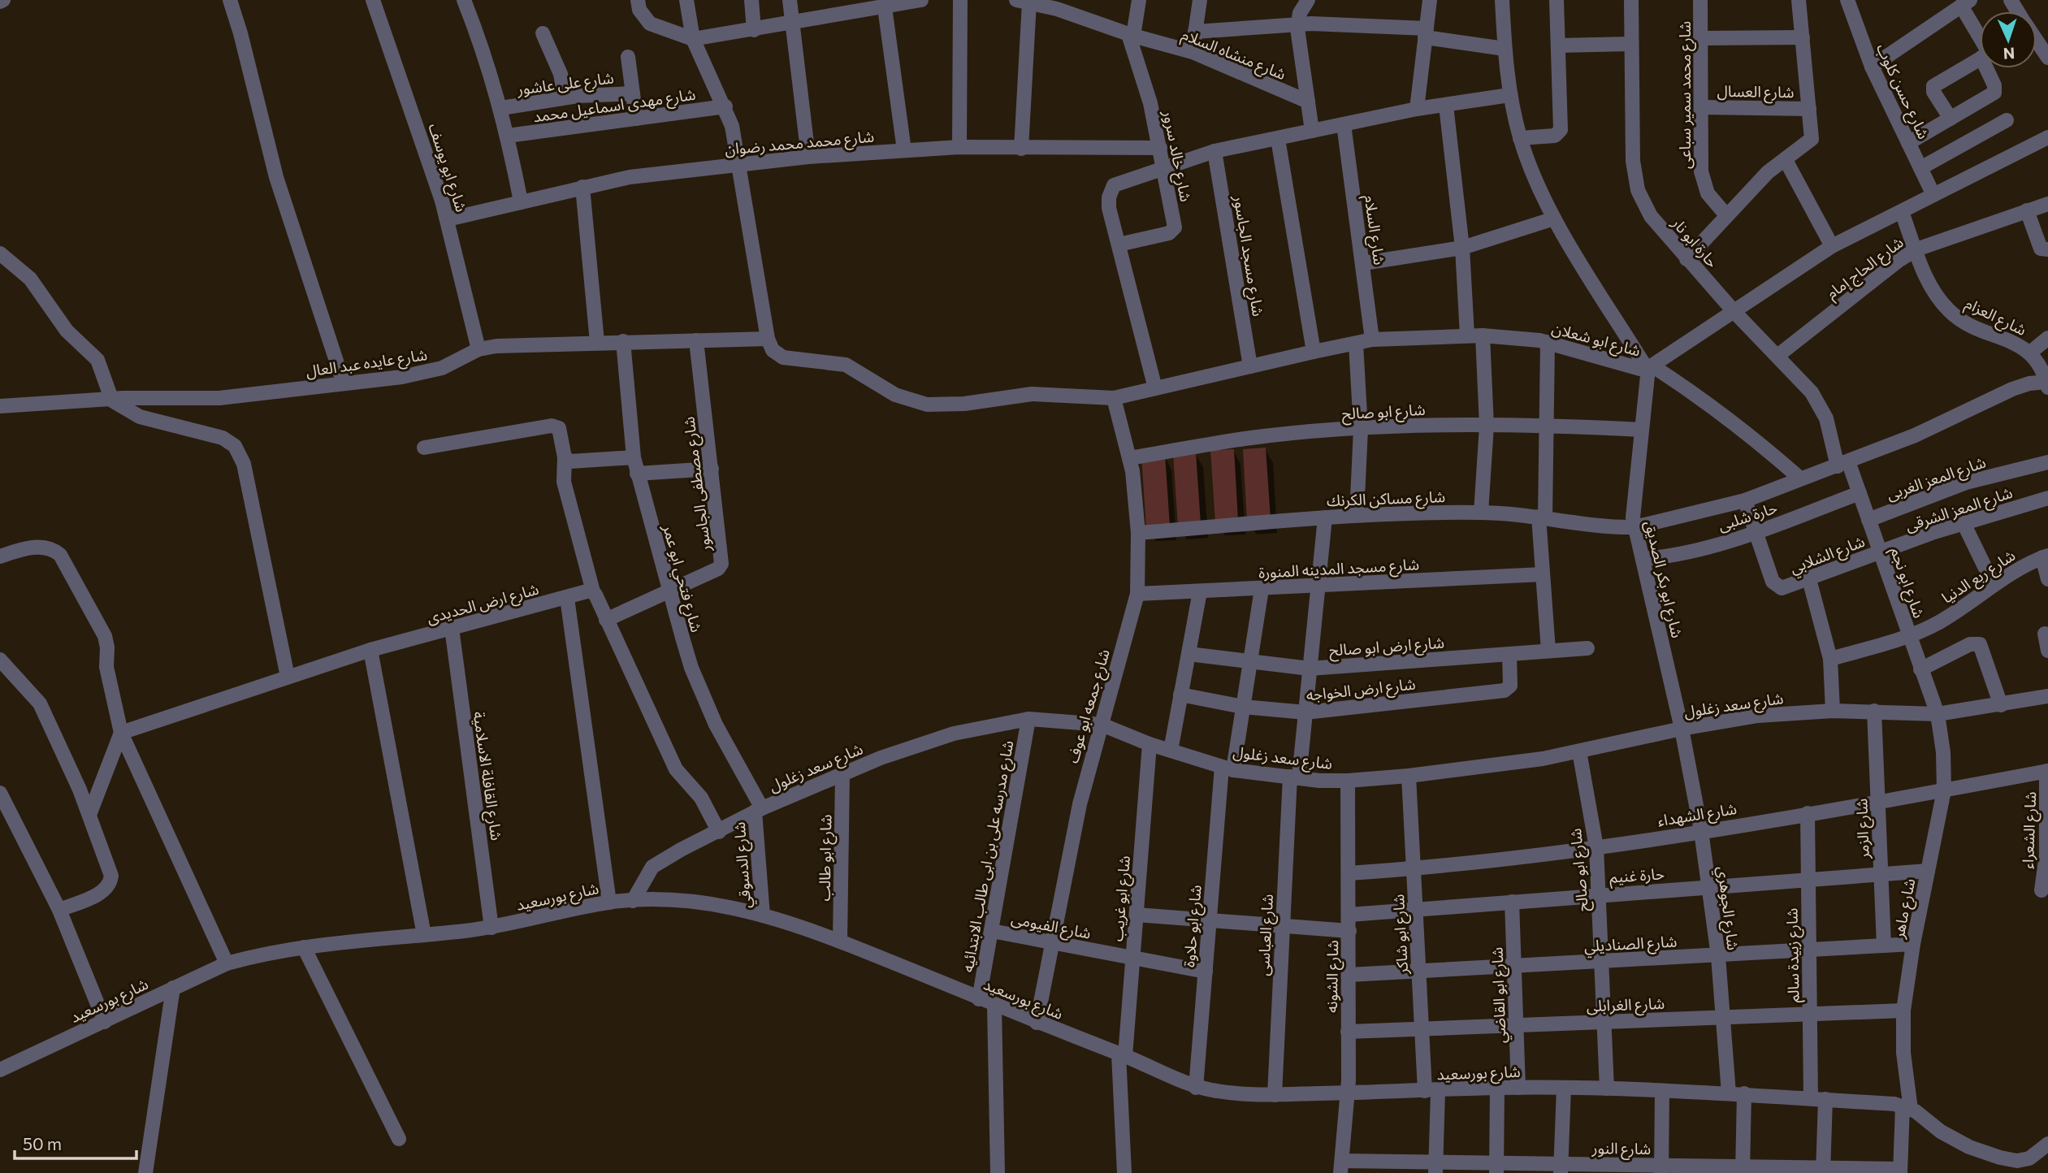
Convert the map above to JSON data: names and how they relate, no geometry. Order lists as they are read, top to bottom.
{
  "streets": {
    "street": [
      "شارع منشاه السلام",
      "شارع على عاشور",
      "شارع العسال",
      "شارع حسن كلوب",
      "شارع محمد سمير سباعى",
      "شارع مهدى اسماعيل محمد",
      "شارع محمد محمد رضوان",
      "شارع خالد سرور",
      "شارع ابو يوسف",
      "شارع السلام",
      "حارة ابو نار",
      "شارع مسجد الجاسور",
      "شارع الحاج إمام",
      "شارع العزام",
      "شارع ابو شعلان",
      "شارع عايده عبد العال",
      "شارع ابو صالح",
      "شارع المعز الغربى",
      "شارع مصطفى الجاسور",
      "شارع مساكن الكرنك",
      "شارع المعز الشرقى",
      "حارة شلبى",
      "شارع الشلابي",
      "شارع مسجد المدينه المنورة",
      "شارع ربع الدنيا",
      "شارع فتحي ابو عمر",
      "شارع ابو بكر الصديق",
      "شارع ابو نجم",
      "شارع ارض الحديدى",
      "شارع ارض ابو صالح",
      "شارع ارض الخواجه",
      "شارع سعد زغلول",
      "شارع جمعه ابو عوف",
      "شارع القافلة الاسلامية",
      "شارع الشهداء",
      "شارع الزمر",
      "شارع الشعراء",
      "شارع مدرسه على بن ابى طالب الابتدائيه",
      "شارع ابو طالب",
      "شارع الدسوقي",
      "حارة غنيم",
      "شارع بورسعيد",
      "شارع ابو غريب",
      "شارع الجوهري",
      "شارع ماهر",
      "شارع الفيومى",
      "شارع ابو حلاوة",
      "شارع ابو شاكر",
      "شارع العباسى",
      "شارع الصناديلي",
      "شارع زبيدة سالم",
      "شارع الشونه",
      "شارع ابو القاضي",
      "شارع الغرابلى",
      "شارع النور"
    ]
  },
  "crossings": [
    ["شارع منشاه السلام", "شارع خالد سرور"],
    ["شارع العسال", "شارع محمد سمير سباعى"],
    ["شارع حسن كلوب", "شارع ابو شعلان"],
    ["شارع محمد محمد رضوان", "شارع خالد سرور"],
    ["شارع محمد محمد رضوان", "شارع ابو يوسف"],
    ["شارع ابو يوسف", "شارع عايده عبد العال"],
    ["شارع السلام", "شارع ابو شعلان"],
    ["حارة ابو نار", "شارع الحاج إمام"],
    ["حارة ابو نار", "شارع ابو شعلان"],
    ["حارة ابو نار", "شارع مساكن الكرنك"],
    ["حارة ابو نار", "شارع ابو نجم"],
    ["شارع مسجد الجاسور", "شارع ابو شعلان"],
    ["شارع الحاج إمام", "شارع العزام"],
    ["شارع العزام", "شارع ابو شعلان"],
    ["شارع العزام", "شارع مساكن الكرنك"],
    ["شارع ابو شعلان", "شارع عايده عبد العال"],
    ["شارع ابو شعلان", "شارع ابو بكر الصديق"],
    ["شارع ابو شعلان", "شارع جمعه ابو عوف"],
    ["شارع عايده عبد العال", "شارع مصطفى الجاسور"],
    ["شارع عايده عبد العال", "شارع فتحي ابو عمر"],
    ["شارع ابو صالح", "شارع ابو بكر الصديق"],
    ["شارع ابو صالح", "شارع سعد زغلول"],
    ["شارع ابو صالح", "شارع جمعه ابو عوف"],
    ["شارع ابو صالح", "شارع الشهداء"],
    ["شارع ابو صالح", "حارة غنيم"],
    ["شارع ابو صالح", "شارع بورسعيد"],
    ["شارع ابو صالح", "شارع الصناديلي"],
    ["شارع ابو صالح", "شارع الغرابلى"],
    ["شارع المعز الغربى", "شارع ابو نجم"],
    ["شارع مصطفى الجاسور", "شارع فتحي ابو عمر"],
    ["شارع مساكن الكرنك", "شارع الشلابي"],
    ["شارع مساكن الكرنك", "شارع ابو بكر الصديق"],
    ["شارع مساكن الكرنك", "شارع ابو نجم"],
    ["شارع مساكن الكرنك", "شارع جمعه ابو عوف"],
    ["شارع مساكن الكرنك", "شارع العباسى"],
    ["شارع المعز الشرقى", "شارع الشلابي"],
    ["شارع المعز الشرقى", "شارع ابو نجم"],
    ["حارة شلبى", "شارع الشلابي"],
    ["حارة شلبى", "شارع ابو بكر الصديق"],
    ["حارة شلبى", "شارع ابو نجم"],
    ["شارع الشلابي", "شارع ابو نجم"],
    ["شارع مسجد المدينه المنورة", "شارع جمعه ابو عوف"],
    ["شارع مسجد المدينه المنورة", "شارع العباسى"],
    ["شارع ربع الدنيا", "شارع ابو نجم"],
    ["شارع فتحي ابو عمر", "شارع سعد زغلول"],
    ["شارع فتحي ابو عمر", "شارع الدسوقي"],
    ["شارع ابو بكر الصديق", "شارع سعد زغلول"],
    ["شارع ابو بكر الصديق", "شارع الجوهري"],
    ["شارع ابو نجم", "شارع سعد زغلول"],
    ["شارع ابو نجم", "شارع ماهر"],
    ["شارع ارض الحديدى", "شارع القافلة الاسلامية"],
    ["شارع ارض ابو صالح", "شارع ارض الخواجه"],
    ["شارع ارض ابو صالح", "شارع العباسى"],
    ["شارع ارض الخواجه", "شارع العباسى"],
    ["شارع سعد زغلول", "شارع جمعه ابو عوف"],
    ["شارع سعد زغلول", "شارع الزمر"],
    ["شارع سعد زغلول", "شارع مدرسه على بن ابى طالب الابتدائيه"],
    ["شارع سعد زغلول", "شارع ابو طالب"],
    ["شارع سعد زغلول", "شارع الدسوقي"],
    ["شارع سعد زغلول", "شارع بورسعيد"],
    ["شارع سعد زغلول", "شارع ابو غريب"],
    ["شارع سعد زغلول", "شارع الجوهري"],
    ["شارع سعد زغلول", "شارع ماهر"],
    ["شارع سعد زغلول", "شارع ابو حلاوة"],
    ["شارع سعد زغلول", "شارع ابو شاكر"],
    ["شارع سعد زغلول", "شارع العباسى"],
    ["شارع سعد زغلول", "شارع الشونه"],
    ["شارع جمعه ابو عوف", "شارع بورسعيد"],
    ["شارع جمعه ابو عوف", "شارع الفيومى"],
    ["شارع القافلة الاسلامية", "شارع بورسعيد"],
    ["شارع الشهداء", "شارع الزمر"],
    ["شارع الشهداء", "شارع الشعراء"],
    ["شارع الشهداء", "شارع الجوهري"],
    ["شارع الشهداء", "شارع ماهر"],
    ["شارع الشهداء", "شارع ابو شاكر"],
    ["شارع الشهداء", "شارع زبيدة سالم"],
    ["شارع الشهداء", "شارع الشونه"],
    ["شارع الزمر", "حارة غنيم"],
    ["شارع الزمر", "شارع الصناديلي"],
    ["شارع مدرسه على بن ابى طالب الابتدائيه", "شارع بورسعيد"],
    ["شارع مدرسه على بن ابى طالب الابتدائيه", "شارع الفيومى"],
    ["شارع ابو طالب", "شارع بورسعيد"],
    ["شارع الدسوقي", "شارع بورسعيد"],
    ["حارة غنيم", "شارع الجوهري"],
    ["حارة غنيم", "شارع ماهر"],
    ["حارة غنيم", "شارع ابو شاكر"],
    ["حارة غنيم", "شارع زبيدة سالم"],
    ["حارة غنيم", "شارع الشونه"],
    ["حارة غنيم", "شارع ابو القاضي"],
    ["شارع بورسعيد", "شارع ابو غريب"],
    ["شارع بورسعيد", "شارع الجوهري"],
    ["شارع بورسعيد", "شارع ماهر"],
    ["شارع بورسعيد", "شارع ابو حلاوة"],
    ["شارع بورسعيد", "شارع ابو شاكر"],
    ["شارع بورسعيد", "شارع العباسى"],
    ["شارع بورسعيد", "شارع زبيدة سالم"],
    ["شارع بورسعيد", "شارع الشونه"],
    ["شارع بورسعيد", "شارع ابو القاضي"],
    ["شارع ابو غريب", "شارع الفيومى"],
    ["شارع الجوهري", "شارع الصناديلي"],
    ["شارع الجوهري", "شارع الغرابلى"],
    ["شارع ماهر", "شارع الصناديلي"],
    ["شارع ماهر", "شارع الغرابلى"],
    ["شارع ماهر", "شارع النور"],
    ["شارع الفيومى", "شارع ابو حلاوة"],
    ["شارع ابو شاكر", "شارع الصناديلي"],
    ["شارع ابو شاكر", "شارع الغرابلى"],
    ["شارع ابو شاكر", "شارع النور"],
    ["شارع الصناديلي", "شارع زبيدة سالم"],
    ["شارع الصناديلي", "شارع الشونه"],
    ["شارع الصناديلي", "شارع ابو القاضي"],
    ["شارع زبيدة سالم", "شارع الغرابلى"],
    ["شارع زبيدة سالم", "شارع النور"],
    ["شارع الشونه", "شارع الغرابلى"],
    ["شارع الشونه", "شارع النور"],
    ["شارع ابو القاضي", "شارع الغرابلى"]
  ],
  "scale_bar": "50 m",
  "north": "bottom"
}
